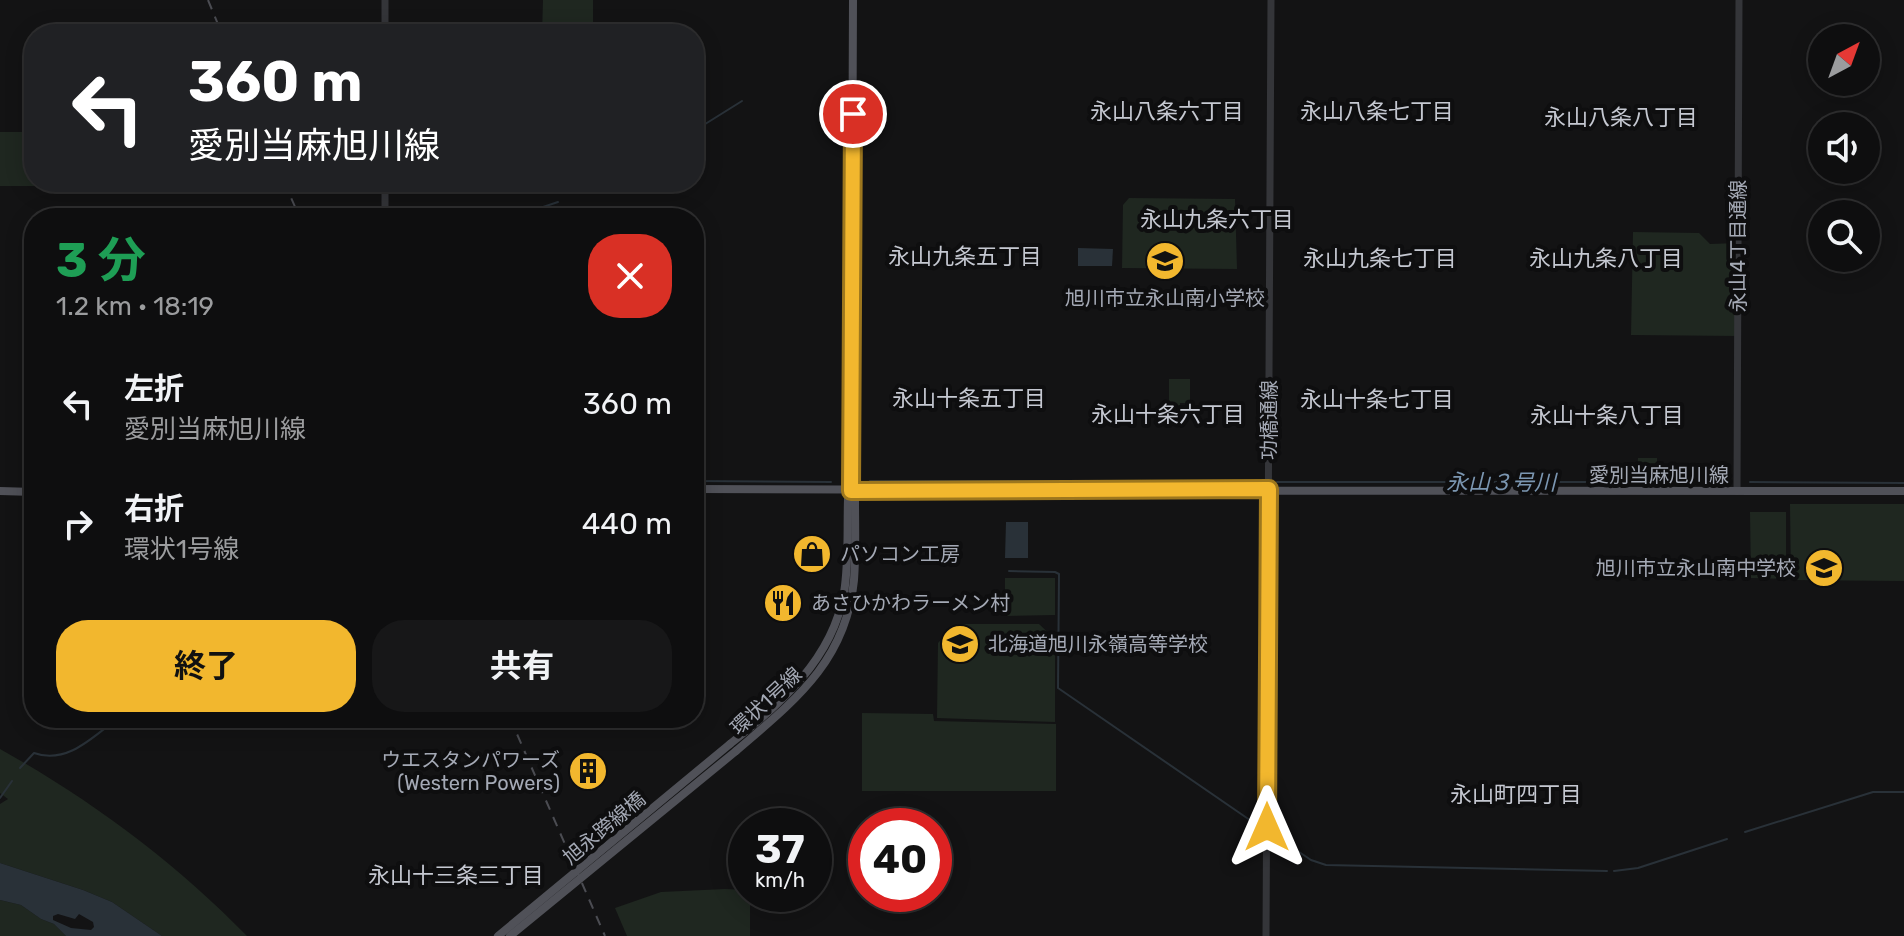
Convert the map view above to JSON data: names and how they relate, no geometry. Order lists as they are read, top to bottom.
{
  "streets": {
    "main road": ["愛別当麻旭川線", "環状1号線", "旭永跨線橋"],
    "street": ["永山4丁目通線", "功橋通線"]
  },
  "crossings": [
    ["永山4丁目通線", "愛別当麻旭川線"],
    ["功橋通線", "愛別当麻旭川線"],
    ["愛別当麻旭川線", "環状1号線"],
    ["環状1号線", "旭永跨線橋"]
  ],
  "districts": [
    "永山八条六丁目",
    "永山八条七丁目",
    "永山八条八丁目",
    "永山九条六丁目",
    "永山九条五丁目",
    "永山九条七丁目",
    "永山九条八丁目",
    "永山十条五丁目",
    "永山十条七丁目",
    "永山十条六丁目",
    "永山十条八丁目",
    "永山町四丁目",
    "永山十三条三丁目"
  ],
  "water": ["永山３号川"],
  "places": {
    "school or university": ["旭川市立永山南小学校", "旭川市立永山南中学校", "北海道旭川永嶺高等学校"],
    "shop": ["パソコン工房"],
    "restaurant": ["あさひかわラーメン村"],
    "building": ["ウエスタンパワーズ (Western Powers)"]
  },
  "north": "top right",
  "page": {
    "turn": ["360 m", "愛別当麻旭川線"],
    "heading": ["3 分", "1.2 km · 18:19"],
    "list": [
      {
        "name": "左折",
        "note": "愛別当麻旭川線",
        "value": "360 m"
      },
      {
        "name": "右折",
        "note": "環状1号線",
        "value": "440 m"
      }
    ],
    "buttons": ["終了", "共有"],
    "speed": "37 km/h",
    "limit": "40"
  }
}
